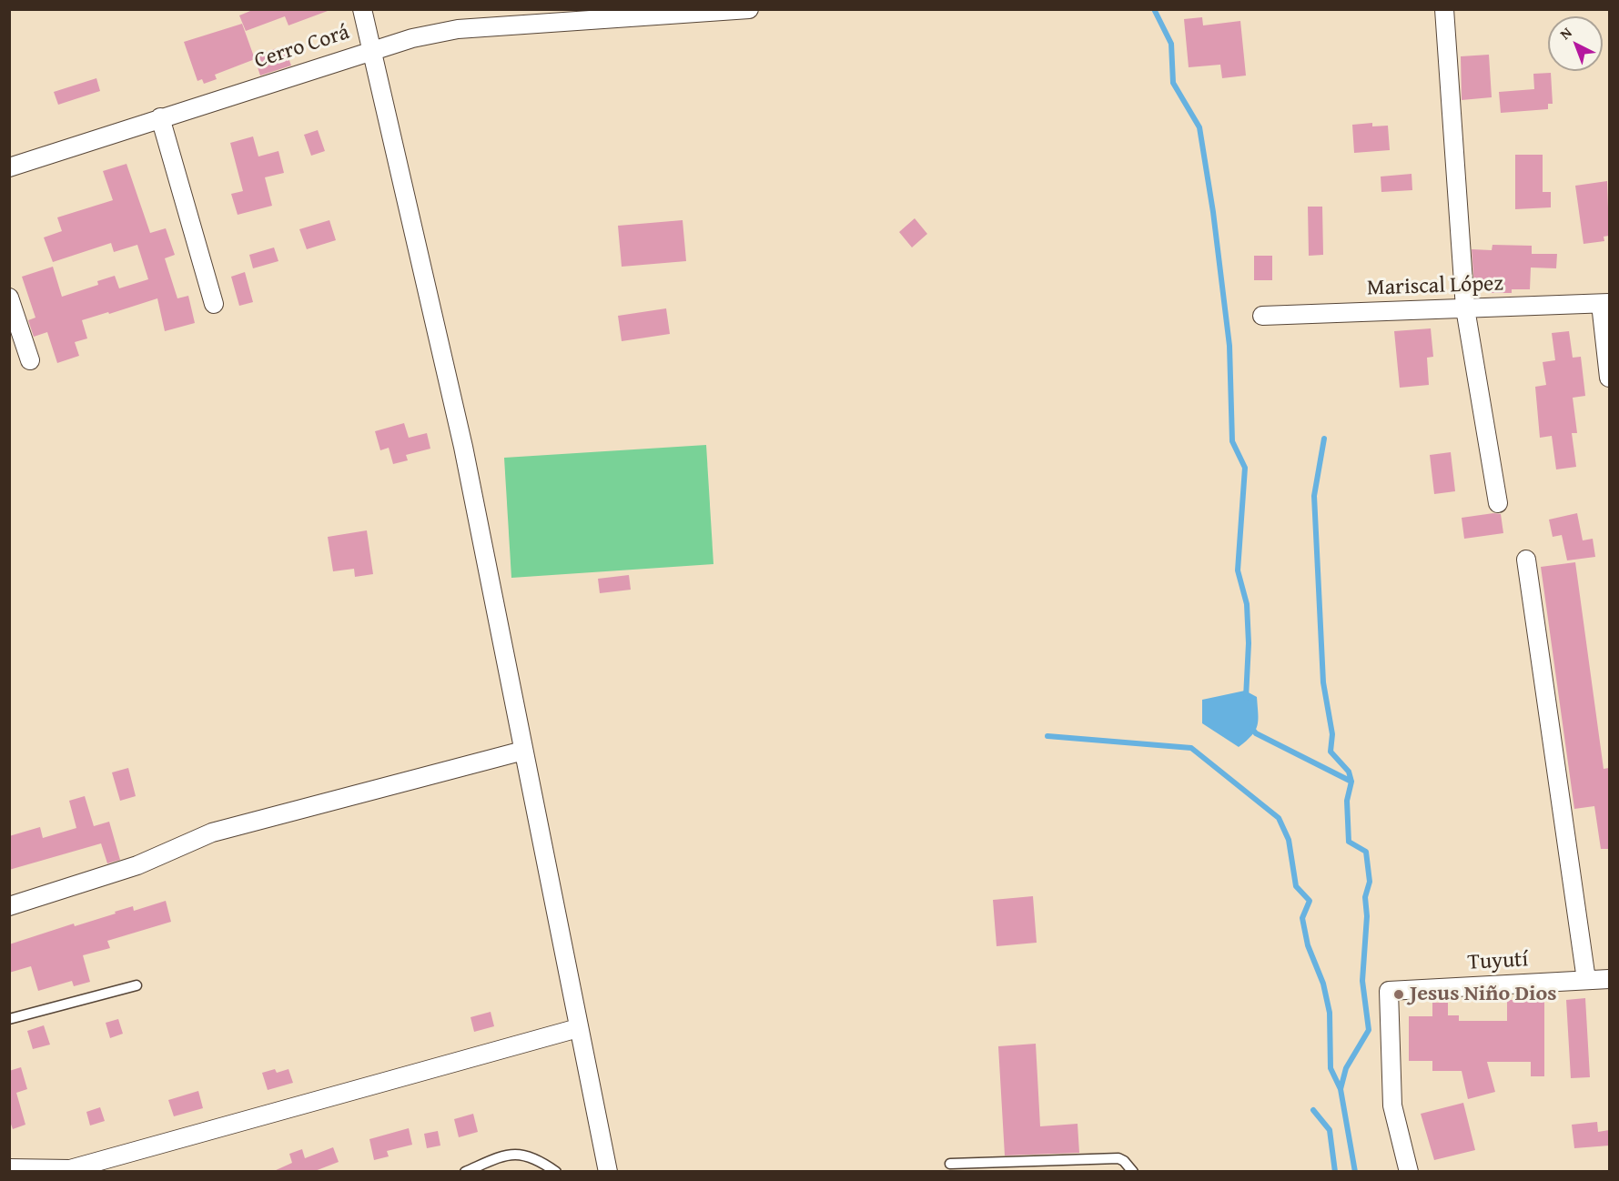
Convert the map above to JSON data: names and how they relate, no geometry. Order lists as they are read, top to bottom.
{
  "streets": {
    "street": ["Cerro Corá", "Mariscal López", "Tuyutí"]
  },
  "places": ["Jesus Niño Dios"],
  "north": "top left"
}
